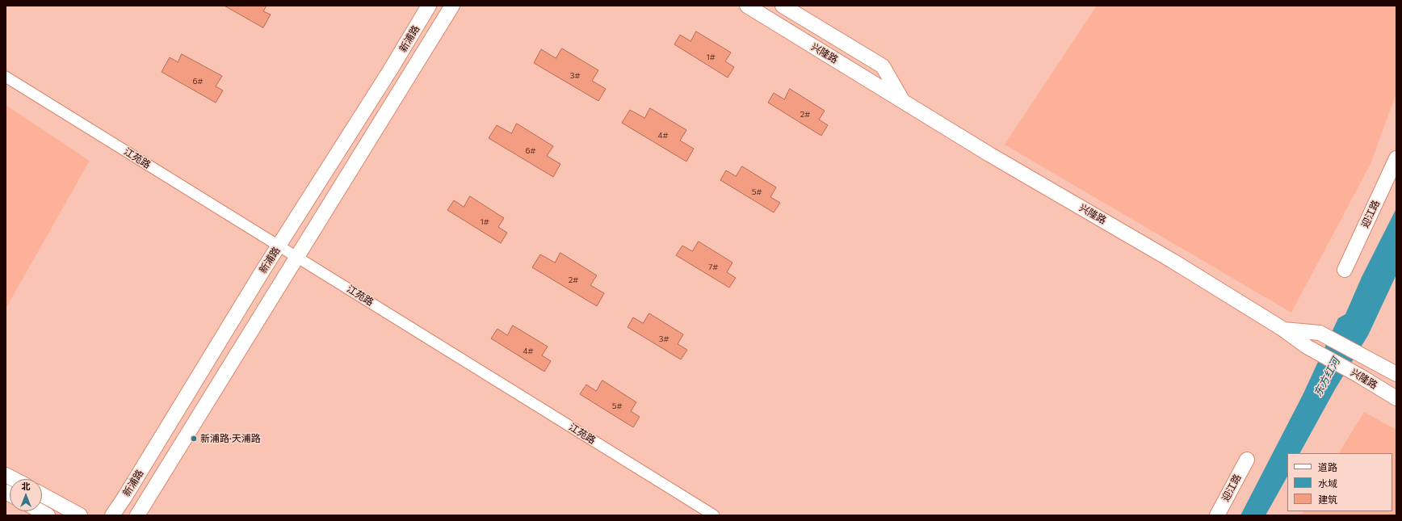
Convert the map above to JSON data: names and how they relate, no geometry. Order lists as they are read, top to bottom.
{
  "streets": {
    "main road": ["新浦路", "兴隆路", "迎江路"],
    "street": ["江苑路"]
  },
  "crossings": [
    ["新浦路", "江苑路"]
  ],
  "water": ["东方红河"],
  "places": ["新浦路·天浦路"],
  "house_numbers": [
    "1#",
    "3#",
    "6#",
    "2#",
    "4#",
    "6#",
    "5#",
    "1#",
    "7#",
    "2#",
    "3#",
    "4#",
    "5#"
  ],
  "legend": ["道路", "水域", "建筑"],
  "north": "top"
}
